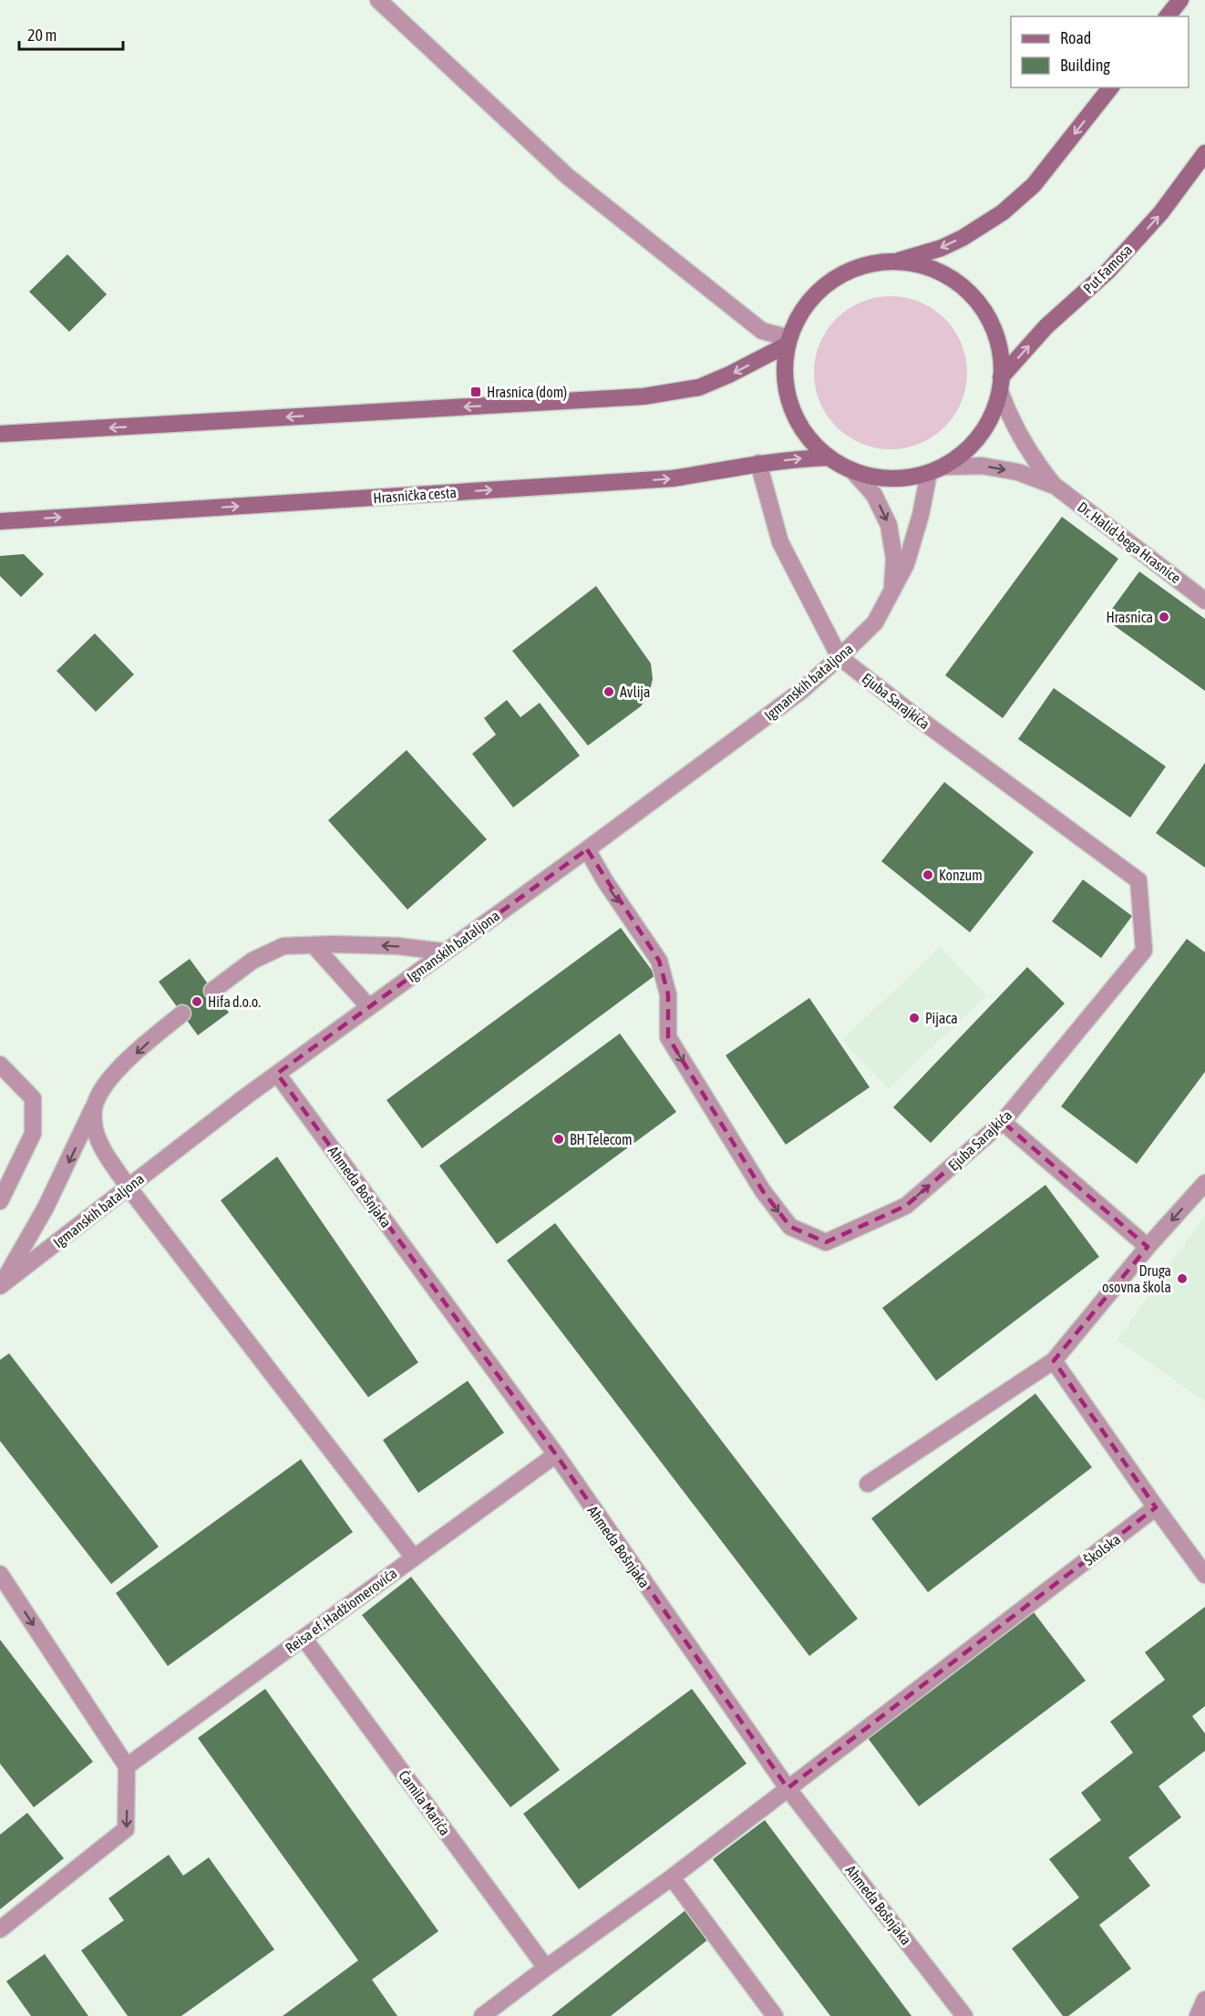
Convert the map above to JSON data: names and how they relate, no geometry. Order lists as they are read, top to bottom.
{
  "streets": {
    "main road": ["Put Famosa", "Hrasnička cesta"],
    "street": [
      "Dr. Halid-bega Hrasnice",
      "Igmanskih bataljona",
      "Ejuba Sarajkića",
      "Ahmeda Bošnjaka",
      "Školska",
      "Reisa ef. Hadžiomerovića",
      "Ćamila Marića"
    ]
  },
  "crossings": [
    ["Igmanskih bataljona", "Ejuba Sarajkića"],
    ["Igmanskih bataljona", "Ahmeda Bošnjaka"],
    ["Ahmeda Bošnjaka", "Školska"],
    ["Ahmeda Bošnjaka", "Reisa ef. Hadžiomerovića"],
    ["Reisa ef. Hadžiomerovića", "Ćamila Marića"]
  ],
  "places": {
    "transit": ["Hrasnica (dom)"],
    "other": [
      "Hrasnica",
      "Avlija",
      "Konzum",
      "Hifa d.o.o.",
      "Pijaca",
      "BH Telecom",
      "Druga osovna škola"
    ]
  },
  "legend": ["Road", "Building"],
  "scale_bar": "20 m"
}
